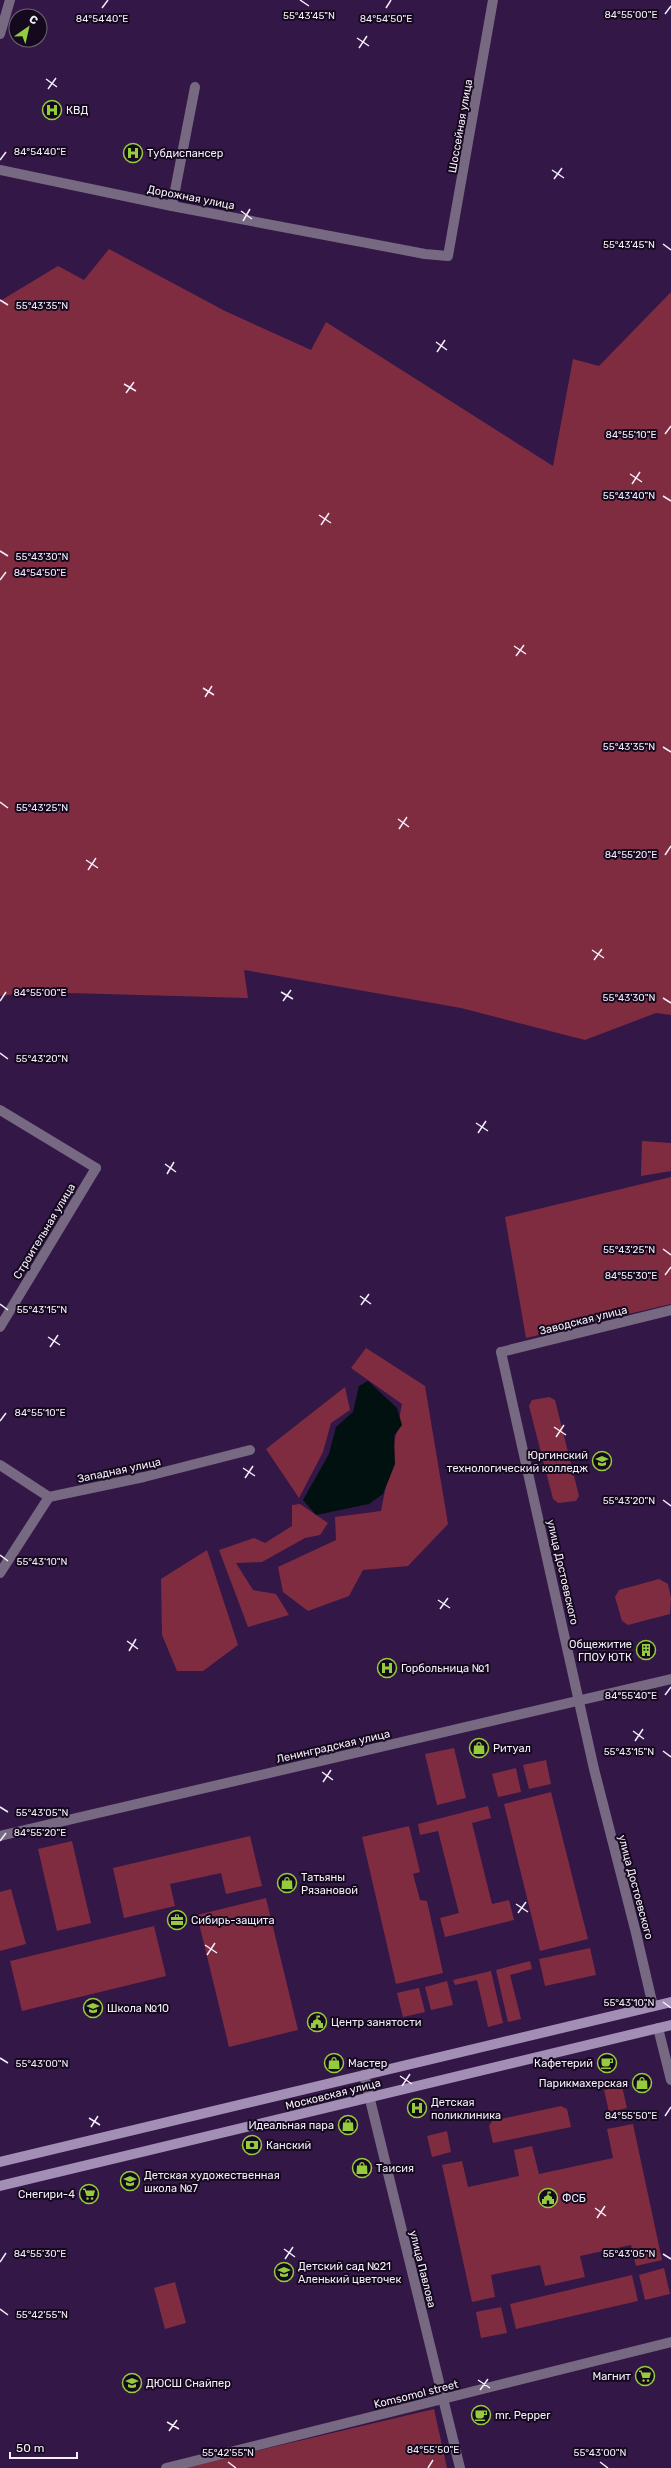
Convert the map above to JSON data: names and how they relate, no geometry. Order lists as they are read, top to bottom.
{
  "streets": {
    "main road": ["Московская улица"],
    "street": [
      "Шоссейная улица",
      "Дорожная улица",
      "Строительная улица",
      "Заводская улица",
      "Западная улица",
      "улица Достоевского",
      "Ленинградская улица",
      "улица Павлова",
      "Komsomol street"
    ]
  },
  "crossings": [
    ["Шоссейная улица", "Дорожная улица"],
    ["Заводская улица", "улица Достоевского"],
    ["улица Достоевского", "Ленинградская улица"],
    ["улица Достоевского", "Московская улица"],
    ["Московская улица", "улица Павлова"],
    ["улица Павлова", "Komsomol street"]
  ],
  "places": {
    "hospital": [
      "КВД",
      "Тубдиспансер",
      "Горбольница №1",
      "Детская поликлиника"
    ],
    "school or university": [
      "Юргинский технологический колледж",
      "Школа №10",
      "Детская художественная школа №7",
      "Детский сад №21 Аленький цветочек",
      "ДЮСШ Снайпер"
    ],
    "building": ["Общежитие ГПОУ ЮТК"],
    "shop": [
      "Ритуал",
      "Татьяны Рязановой",
      "Мастер",
      "Парикмахерская",
      "Идеальная пара",
      "Таисия"
    ],
    "office": ["Сибирь-защита"],
    "public building": ["Центр занятости", "ФСБ"],
    "cafe": ["Кафетерий", "mr. Pepper"],
    "bank": ["Канский"],
    "supermarket": ["Снегири-4", "Магнит"]
  },
  "scale_bar": "50 m",
  "north": "top right",
  "coordinates": [
    "84°55'00\"E",
    "55°43'45\"N",
    "84°54'40\"E",
    "84°54'50\"E",
    "55°43'35\"N",
    "84°55'10\"E",
    "55°43'40\"N",
    "55°43'30\"N",
    "55°43'25\"N",
    "84°55'20\"E",
    "55°43'20\"N",
    "84°55'30\"E",
    "55°43'15\"N",
    "55°43'10\"N",
    "84°55'40\"E",
    "55°43'05\"N",
    "55°43'00\"N",
    "84°55'50\"E",
    "55°42'55\"N"
  ]
}
